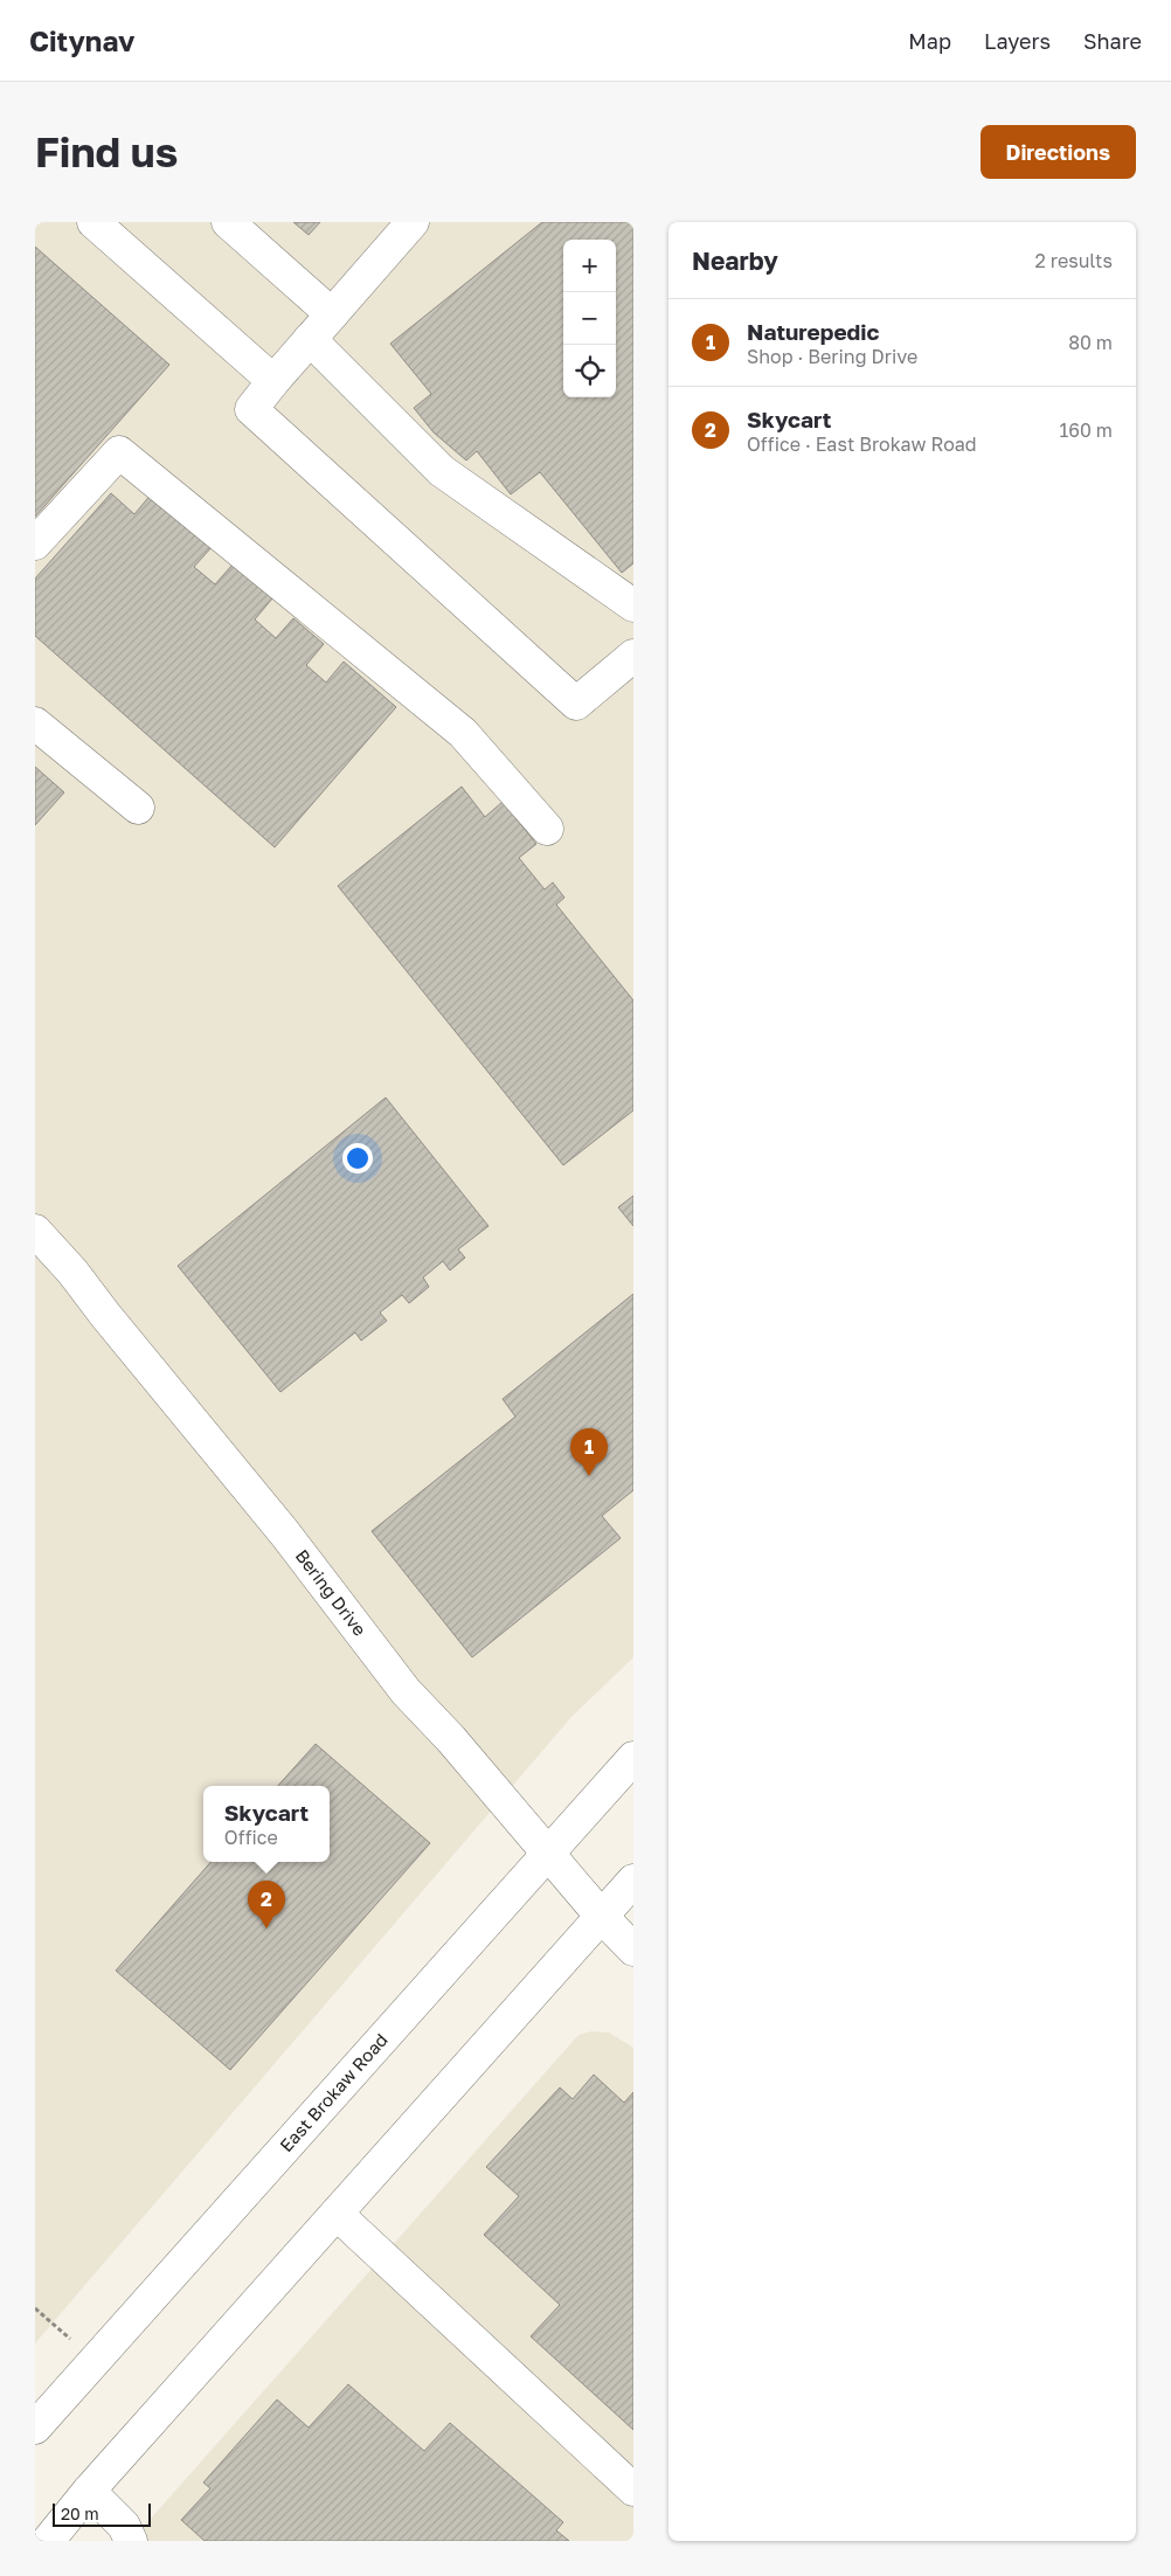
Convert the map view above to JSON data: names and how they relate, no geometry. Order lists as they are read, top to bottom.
{
  "streets": {
    "main road": ["Bering Drive", "East Brokaw Road"]
  },
  "crossings": [
    ["Bering Drive", "East Brokaw Road"]
  ],
  "scale_bar": "20 m",
  "page": {
    "header": "Citynav",
    "nav": ["Map", "Layers", "Share"],
    "buttons": "Directions",
    "title": "Find us",
    "heading": ["Nearby", "2 results"],
    "map_buttons": ["+", "−"],
    "list": [
      {
        "mark": "1",
        "name": "Naturepedic",
        "note": "Shop · Bering Drive",
        "value": "80 m"
      },
      {
        "mark": "2",
        "name": "Skycart",
        "note": "Office · East Brokaw Road",
        "value": "160 m"
      }
    ],
    "pins": ["1", "2"],
    "popup": ["Skycart", "Office"],
    "scale": "20 m"
  }
}
